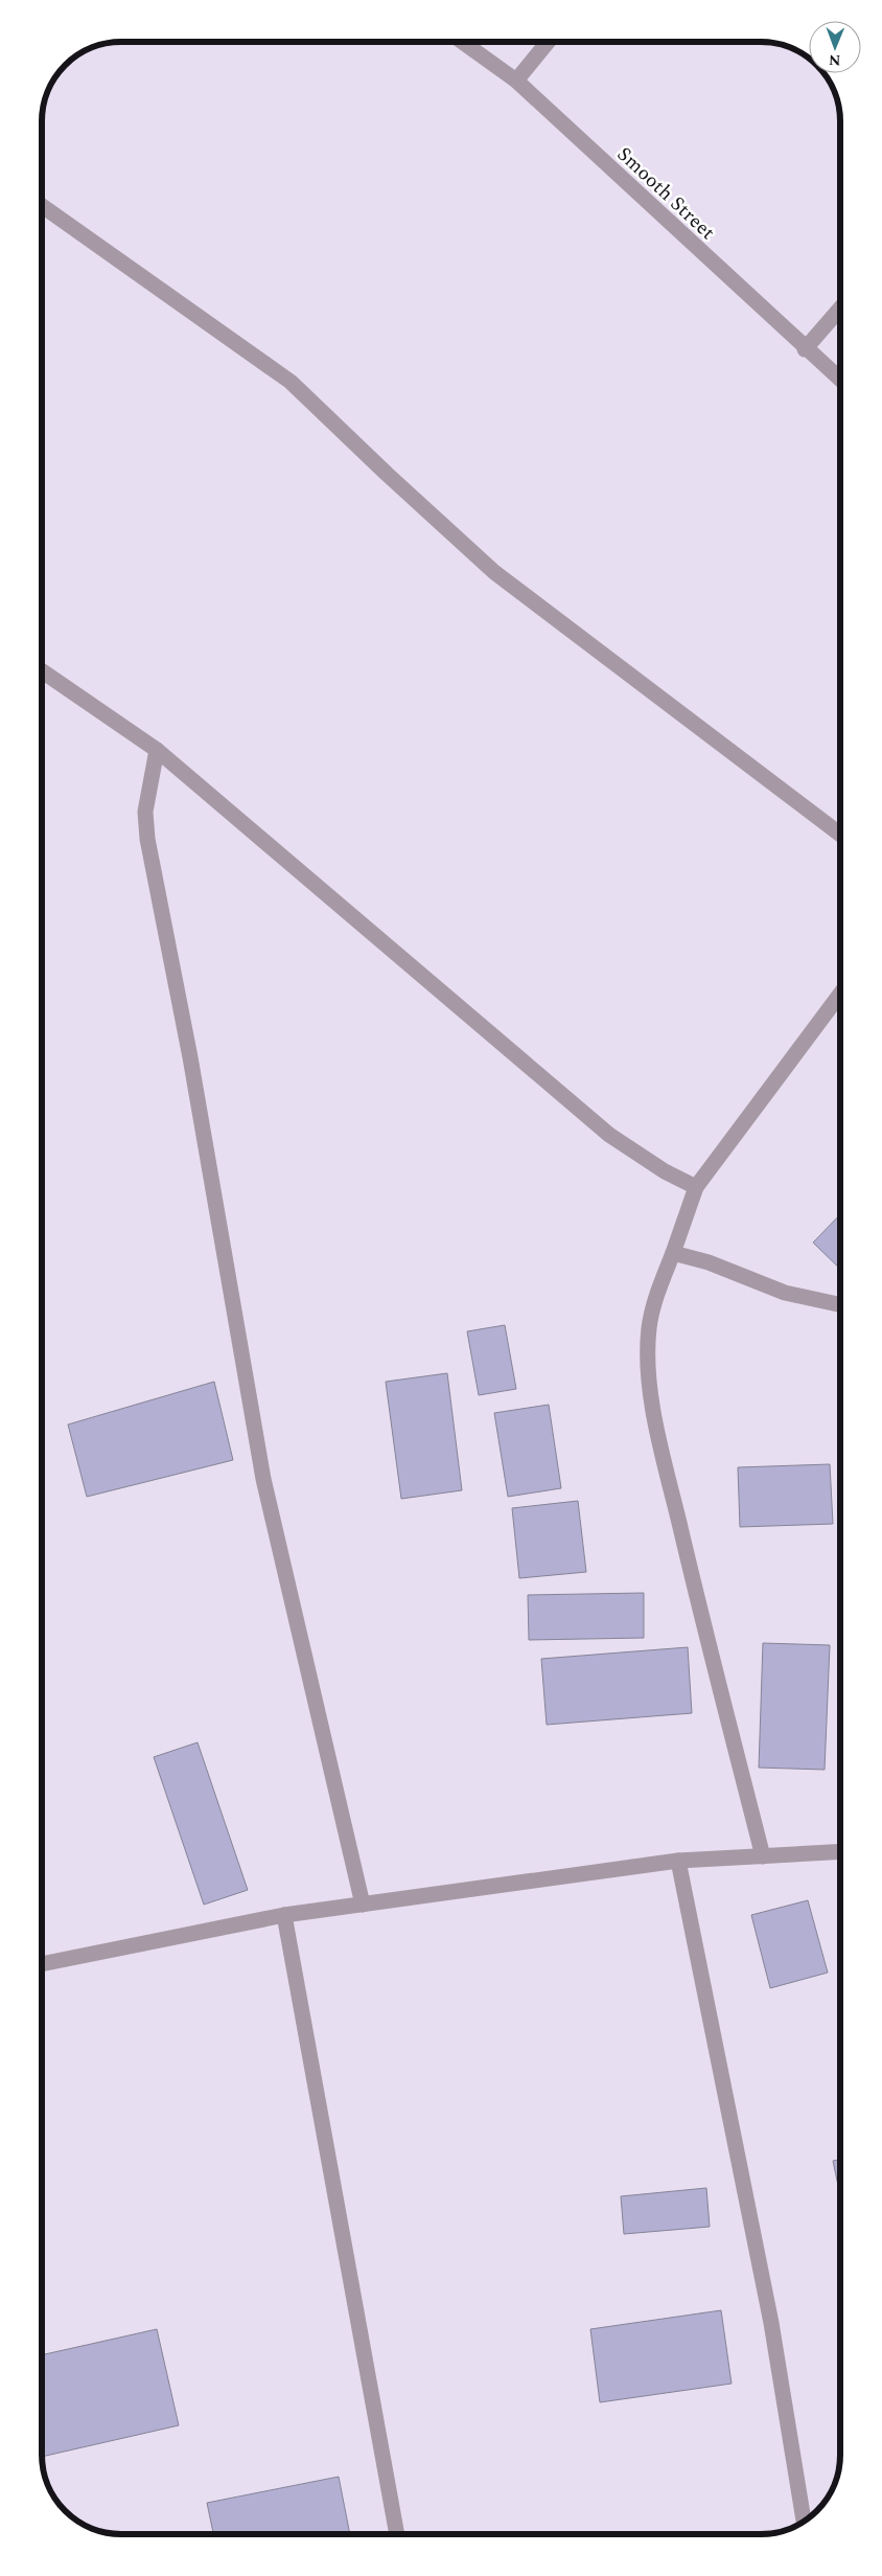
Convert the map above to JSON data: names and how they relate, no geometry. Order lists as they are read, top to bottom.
{
  "streets": {
    "street": ["Smooth Street"]
  },
  "north": "bottom"
}
